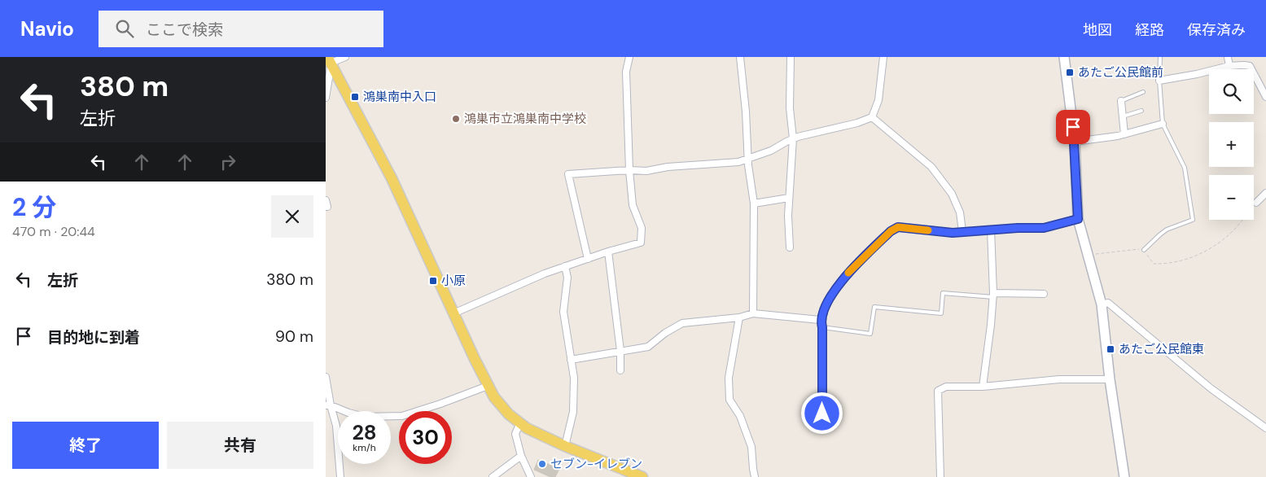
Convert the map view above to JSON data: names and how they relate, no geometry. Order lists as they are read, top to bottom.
{
  "places": {
    "transit": [
      "あたご公民館前",
      "鴻巣南中入口",
      "小原",
      "あたご公民館東"
    ],
    "other": ["鴻巣市立鴻巣南中学校", "セブン-イレブン"]
  },
  "page": {
    "header": "Navio",
    "search": "ここで検索",
    "nav": ["地図", "経路", "保存済み"],
    "turn": ["380 m", "左折"],
    "map_buttons": ["+", "−"],
    "heading": ["2 分", "470 m · 20:44"],
    "list": [
      {
        "name": "左折",
        "value": "380 m"
      },
      {
        "name": "目的地に到着",
        "value": "90 m"
      }
    ],
    "speed": "28 km/h",
    "limit": "30",
    "buttons": ["終了", "共有"]
  }
}
